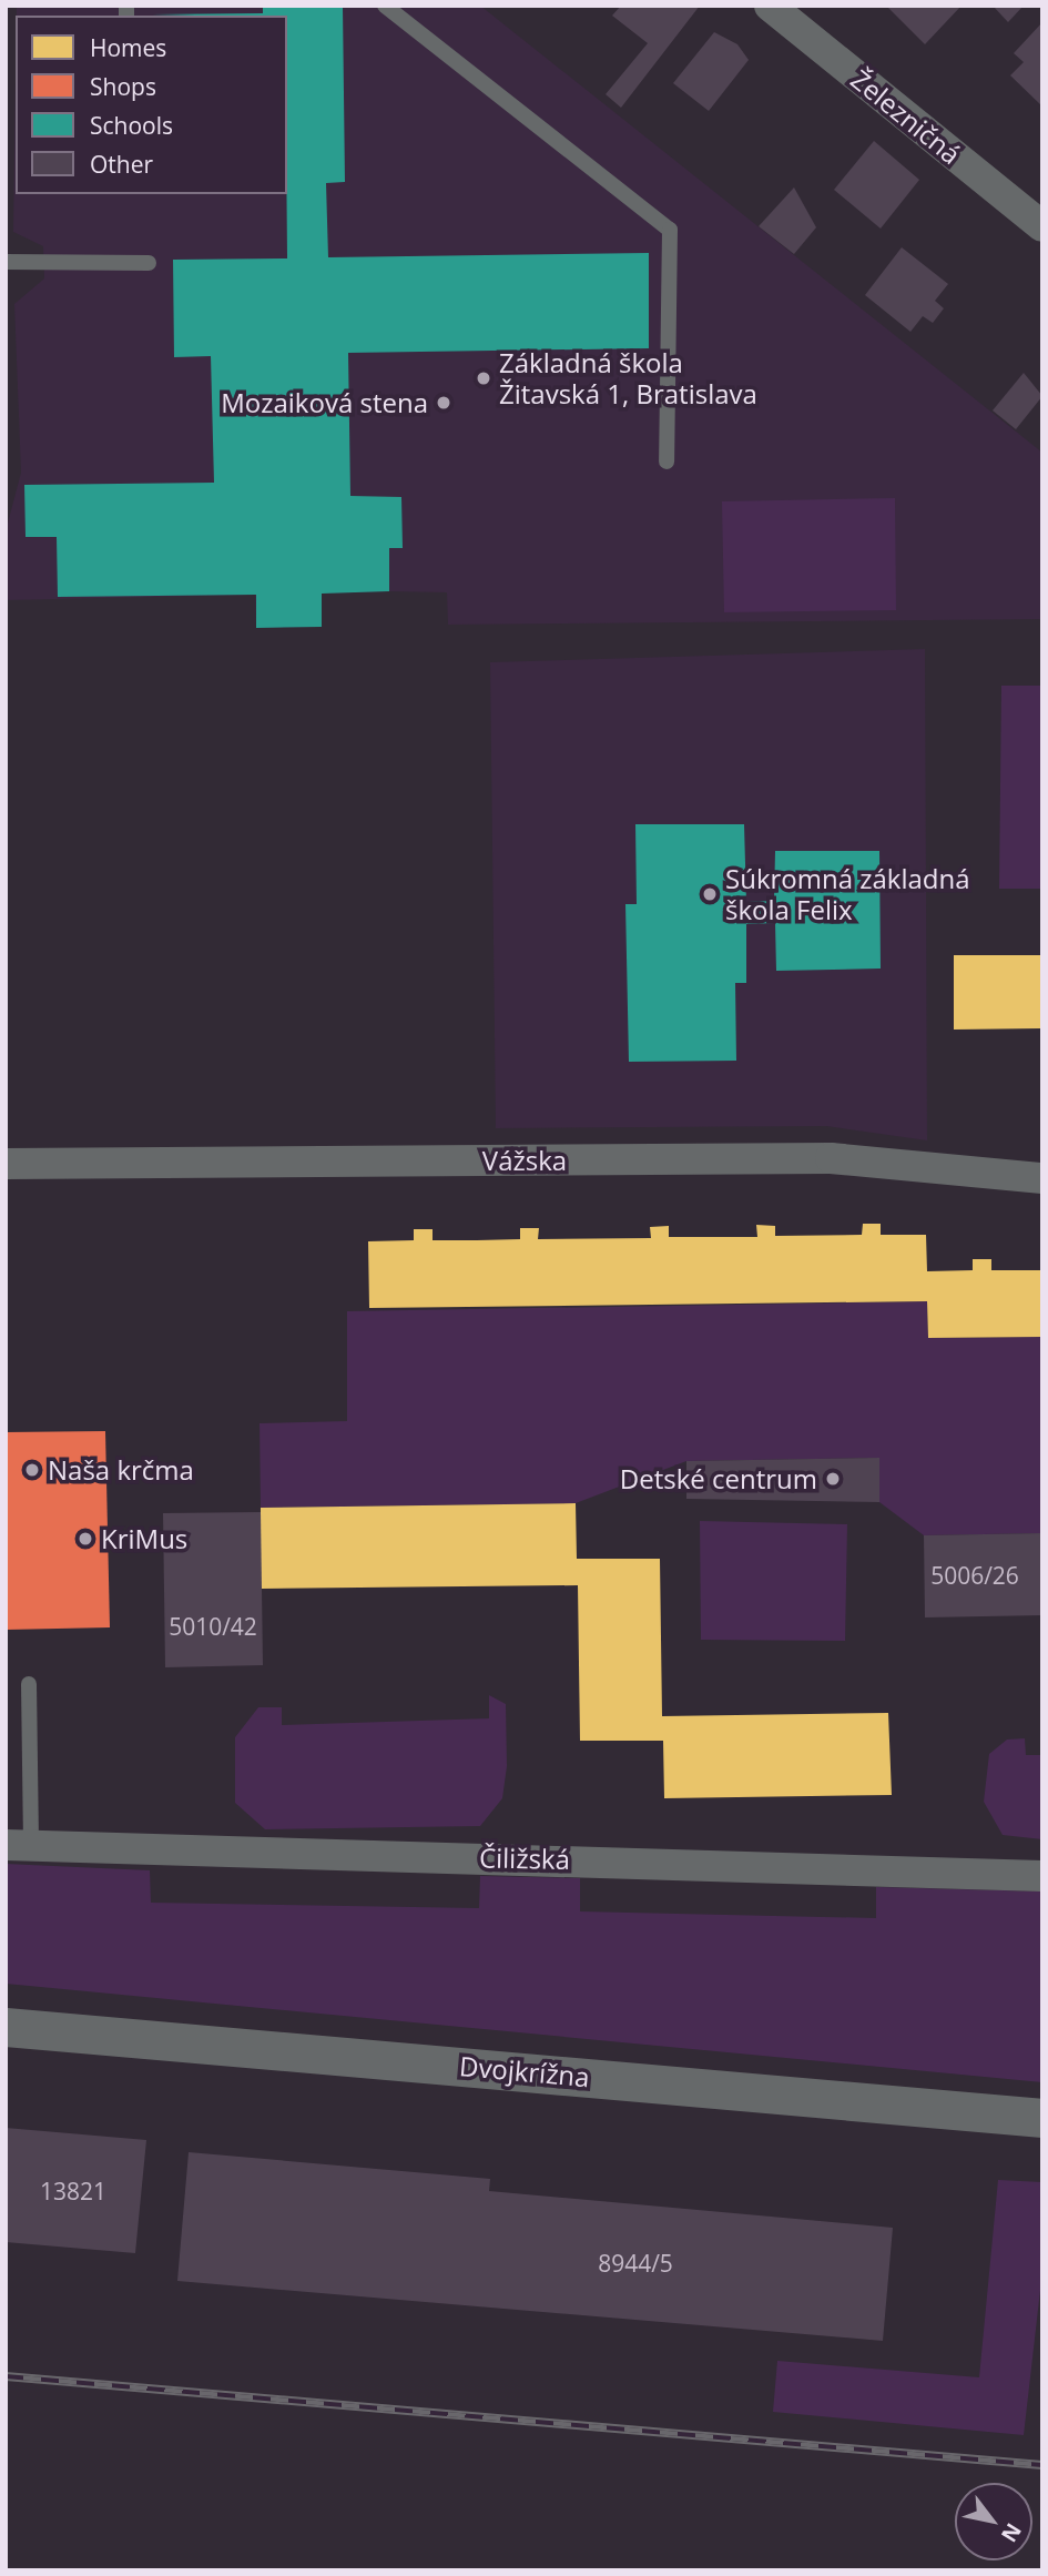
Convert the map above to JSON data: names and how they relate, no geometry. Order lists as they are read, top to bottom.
{
  "streets": {
    "street": [
      "Železničná",
      "Vážska",
      "Čiližská",
      "Dvojkrížna"
    ]
  },
  "places": [
    "Základná škola Žitavská 1, Bratislava",
    "Mozaiková stena",
    "Súkromná základná škola Felix",
    "Naša krčma",
    "Detské centrum",
    "KriMus"
  ],
  "house_numbers": [
    "5006/26",
    "5010/42",
    "13821",
    "8944/5"
  ],
  "legend": [
    "Homes",
    "Shops",
    "Schools",
    "Other"
  ],
  "north": "bottom right"
}
